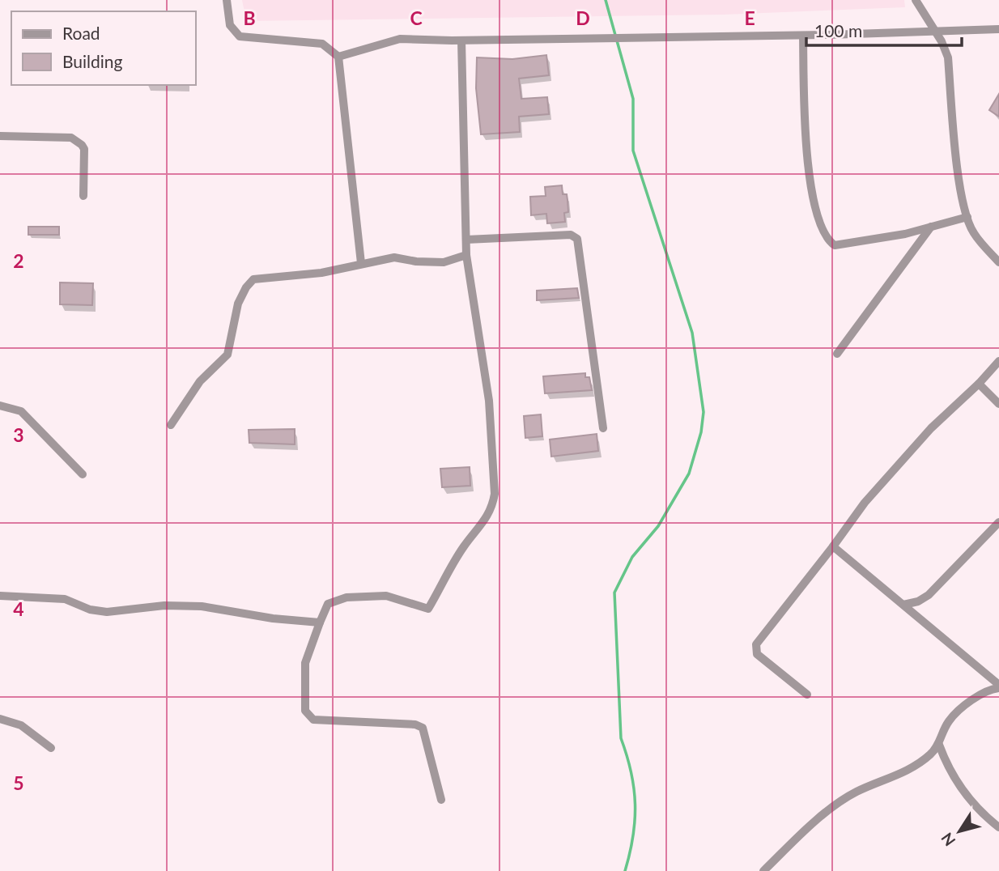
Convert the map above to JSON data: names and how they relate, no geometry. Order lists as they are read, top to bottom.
{
  "legend": ["Road", "Building"],
  "scale_bar": "100 m",
  "north": "bottom left",
  "grid": {
    "columns": [
      "B",
      "C",
      "D",
      "E"
    ],
    "rows": [
      "2",
      "3",
      "4",
      "5"
    ]
  }
}
